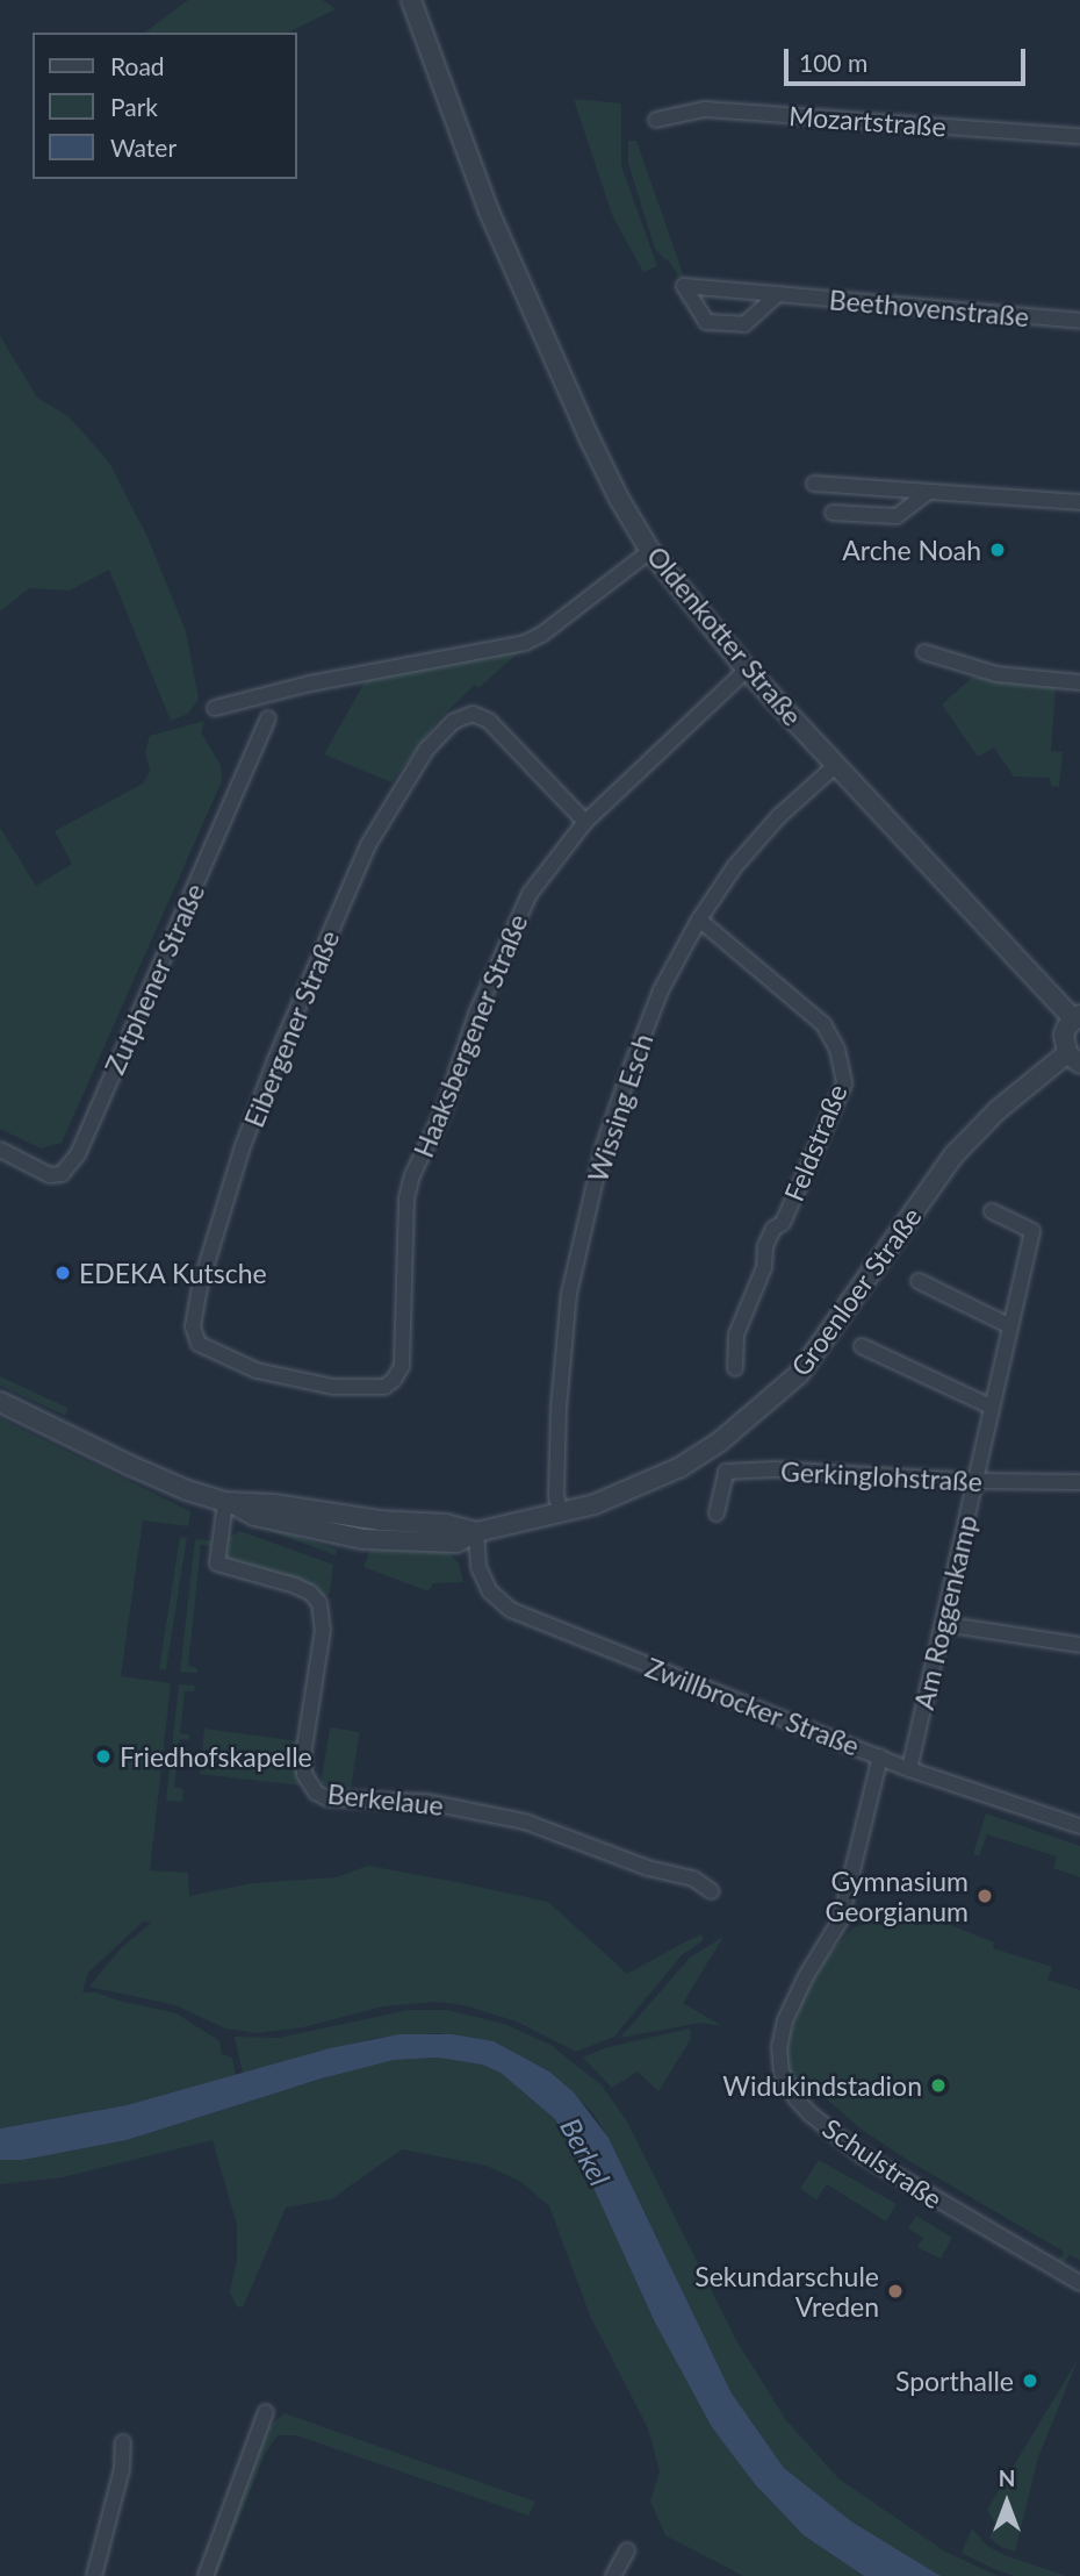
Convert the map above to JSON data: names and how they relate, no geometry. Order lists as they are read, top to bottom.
{
  "streets": {
    "street": [
      "Mozartstraße",
      "Beethovenstraße",
      "Oldenkotter Straße",
      "Zutphener Straße",
      "Eibergener Straße",
      "Haaksbergener Straße",
      "Wissing Esch",
      "Feldstraße",
      "Groenloer Straße",
      "Gerkinglohstraße",
      "Am Roggenkamp",
      "Zwillbrocker Straße",
      "Berkelaue",
      "Schulstraße"
    ]
  },
  "crossings": [
    ["Oldenkotter Straße", "Haaksbergener Straße"],
    ["Oldenkotter Straße", "Wissing Esch"],
    ["Eibergener Straße", "Haaksbergener Straße"],
    ["Wissing Esch", "Feldstraße"],
    ["Wissing Esch", "Groenloer Straße"],
    ["Groenloer Straße", "Zwillbrocker Straße"],
    ["Gerkinglohstraße", "Am Roggenkamp"],
    ["Am Roggenkamp", "Zwillbrocker Straße"],
    ["Zwillbrocker Straße", "Schulstraße"]
  ],
  "water": ["Berkel"],
  "places": [
    "Arche Noah",
    "EDEKA Kutsche",
    "Friedhofskapelle",
    "Gymnasium Georgianum",
    "Widukindstadion",
    "Sekundarschule Vreden",
    "Sporthalle"
  ],
  "legend": ["Road", "Park", "Water"],
  "scale_bar": "100 m",
  "north": "top"
}
